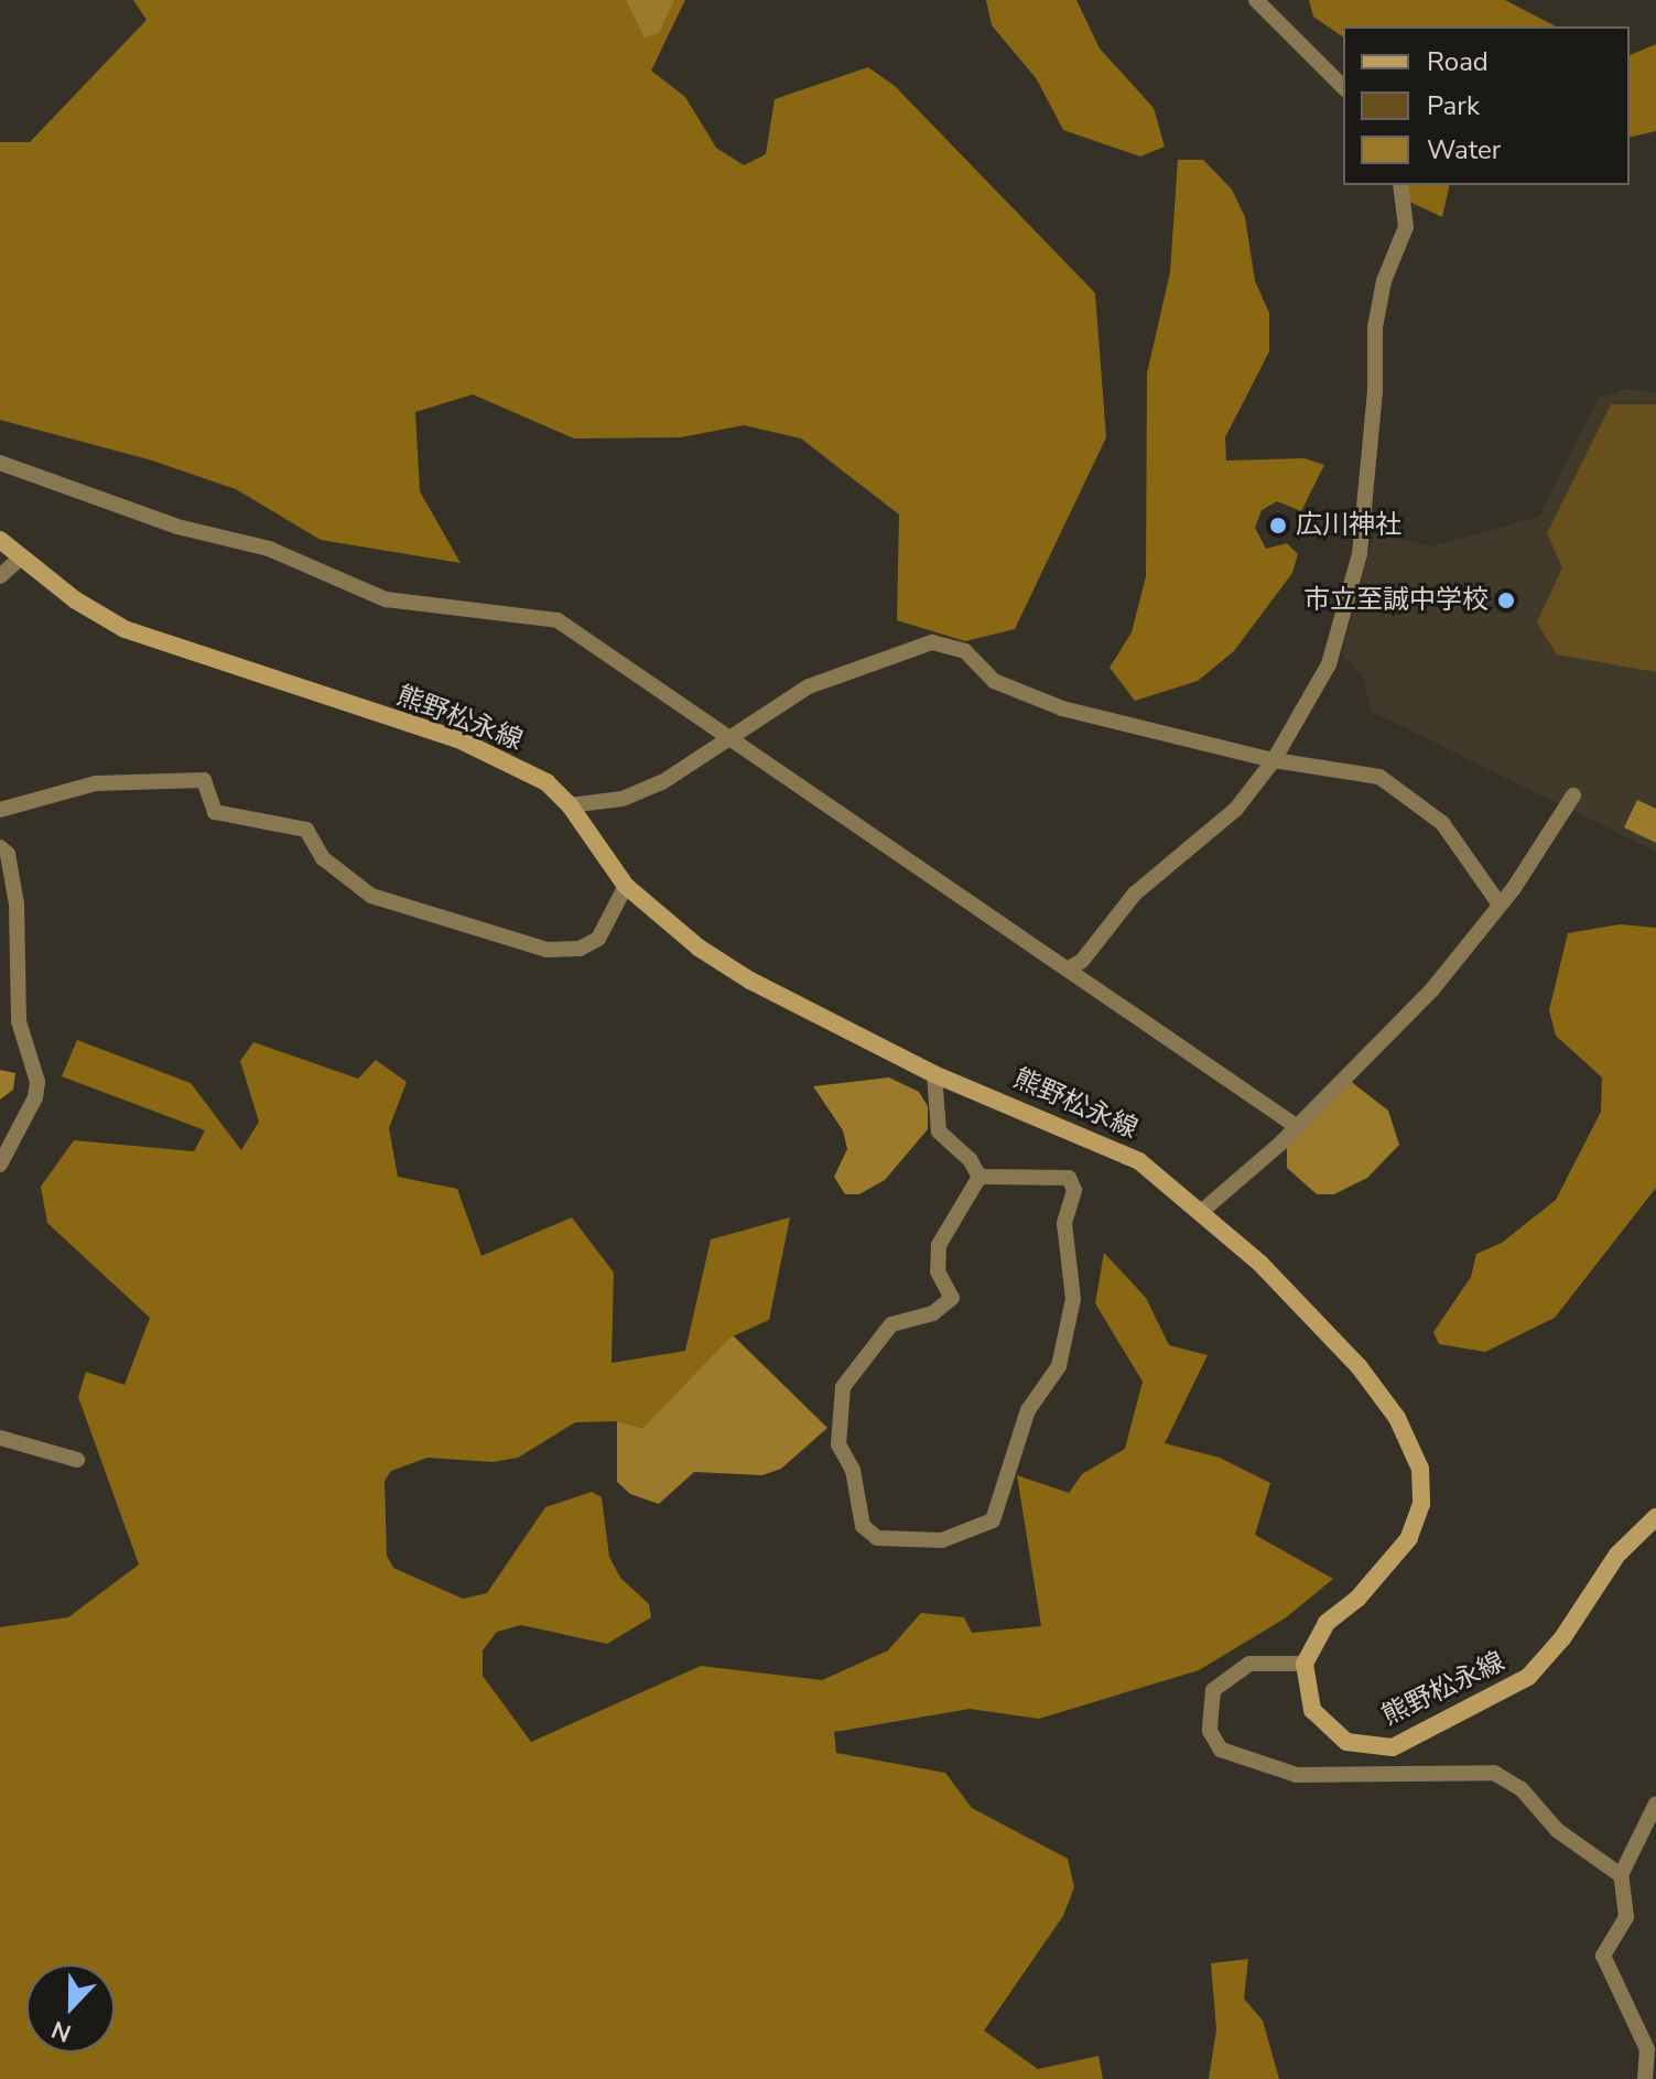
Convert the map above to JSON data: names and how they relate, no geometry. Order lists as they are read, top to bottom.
{
  "streets": {
    "main road": ["熊野松永線"]
  },
  "places": ["広川神社", "市立至誠中学校"],
  "legend": ["Road", "Park", "Water"],
  "north": "bottom"
}
